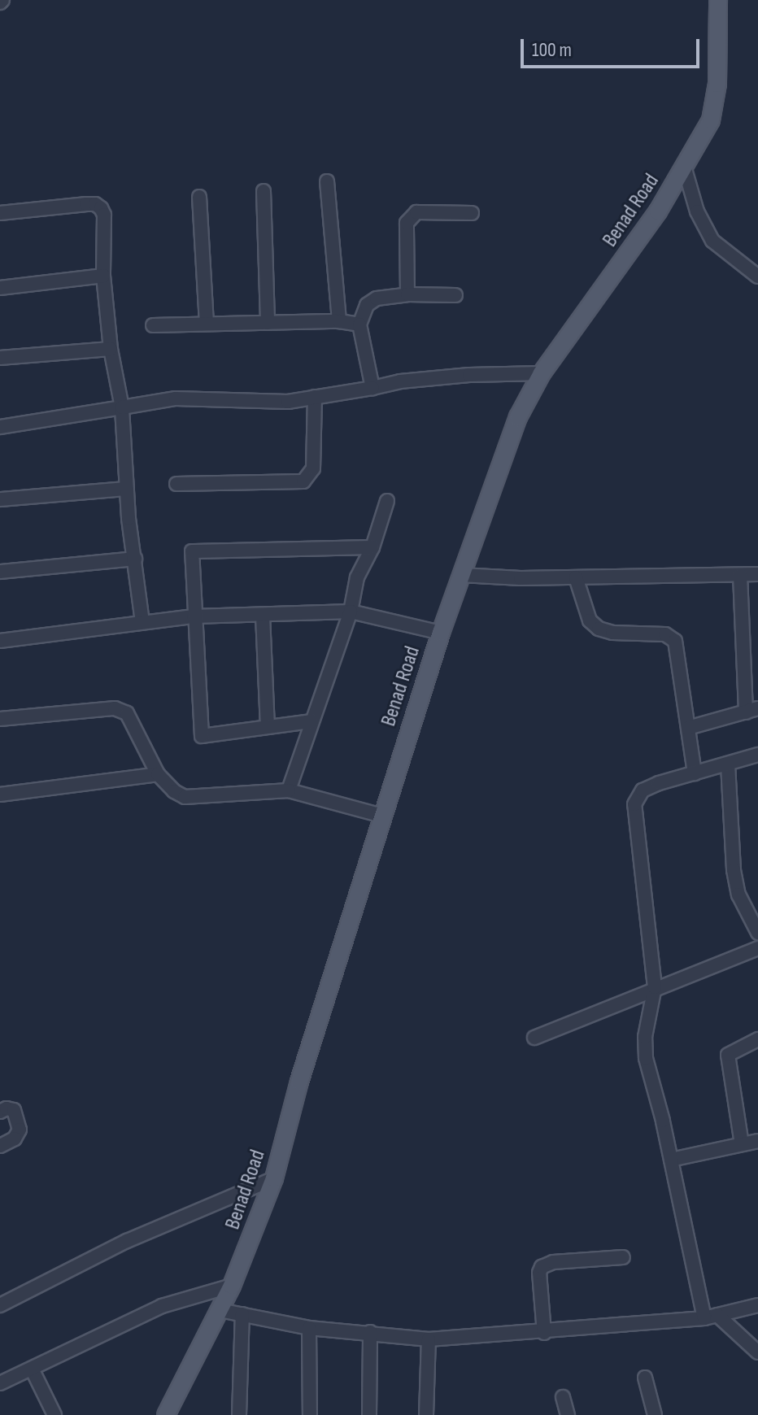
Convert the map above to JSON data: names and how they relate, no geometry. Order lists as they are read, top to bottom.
{
  "streets": {
    "main road": ["Benad Road"]
  },
  "scale_bar": "100 m"
}
